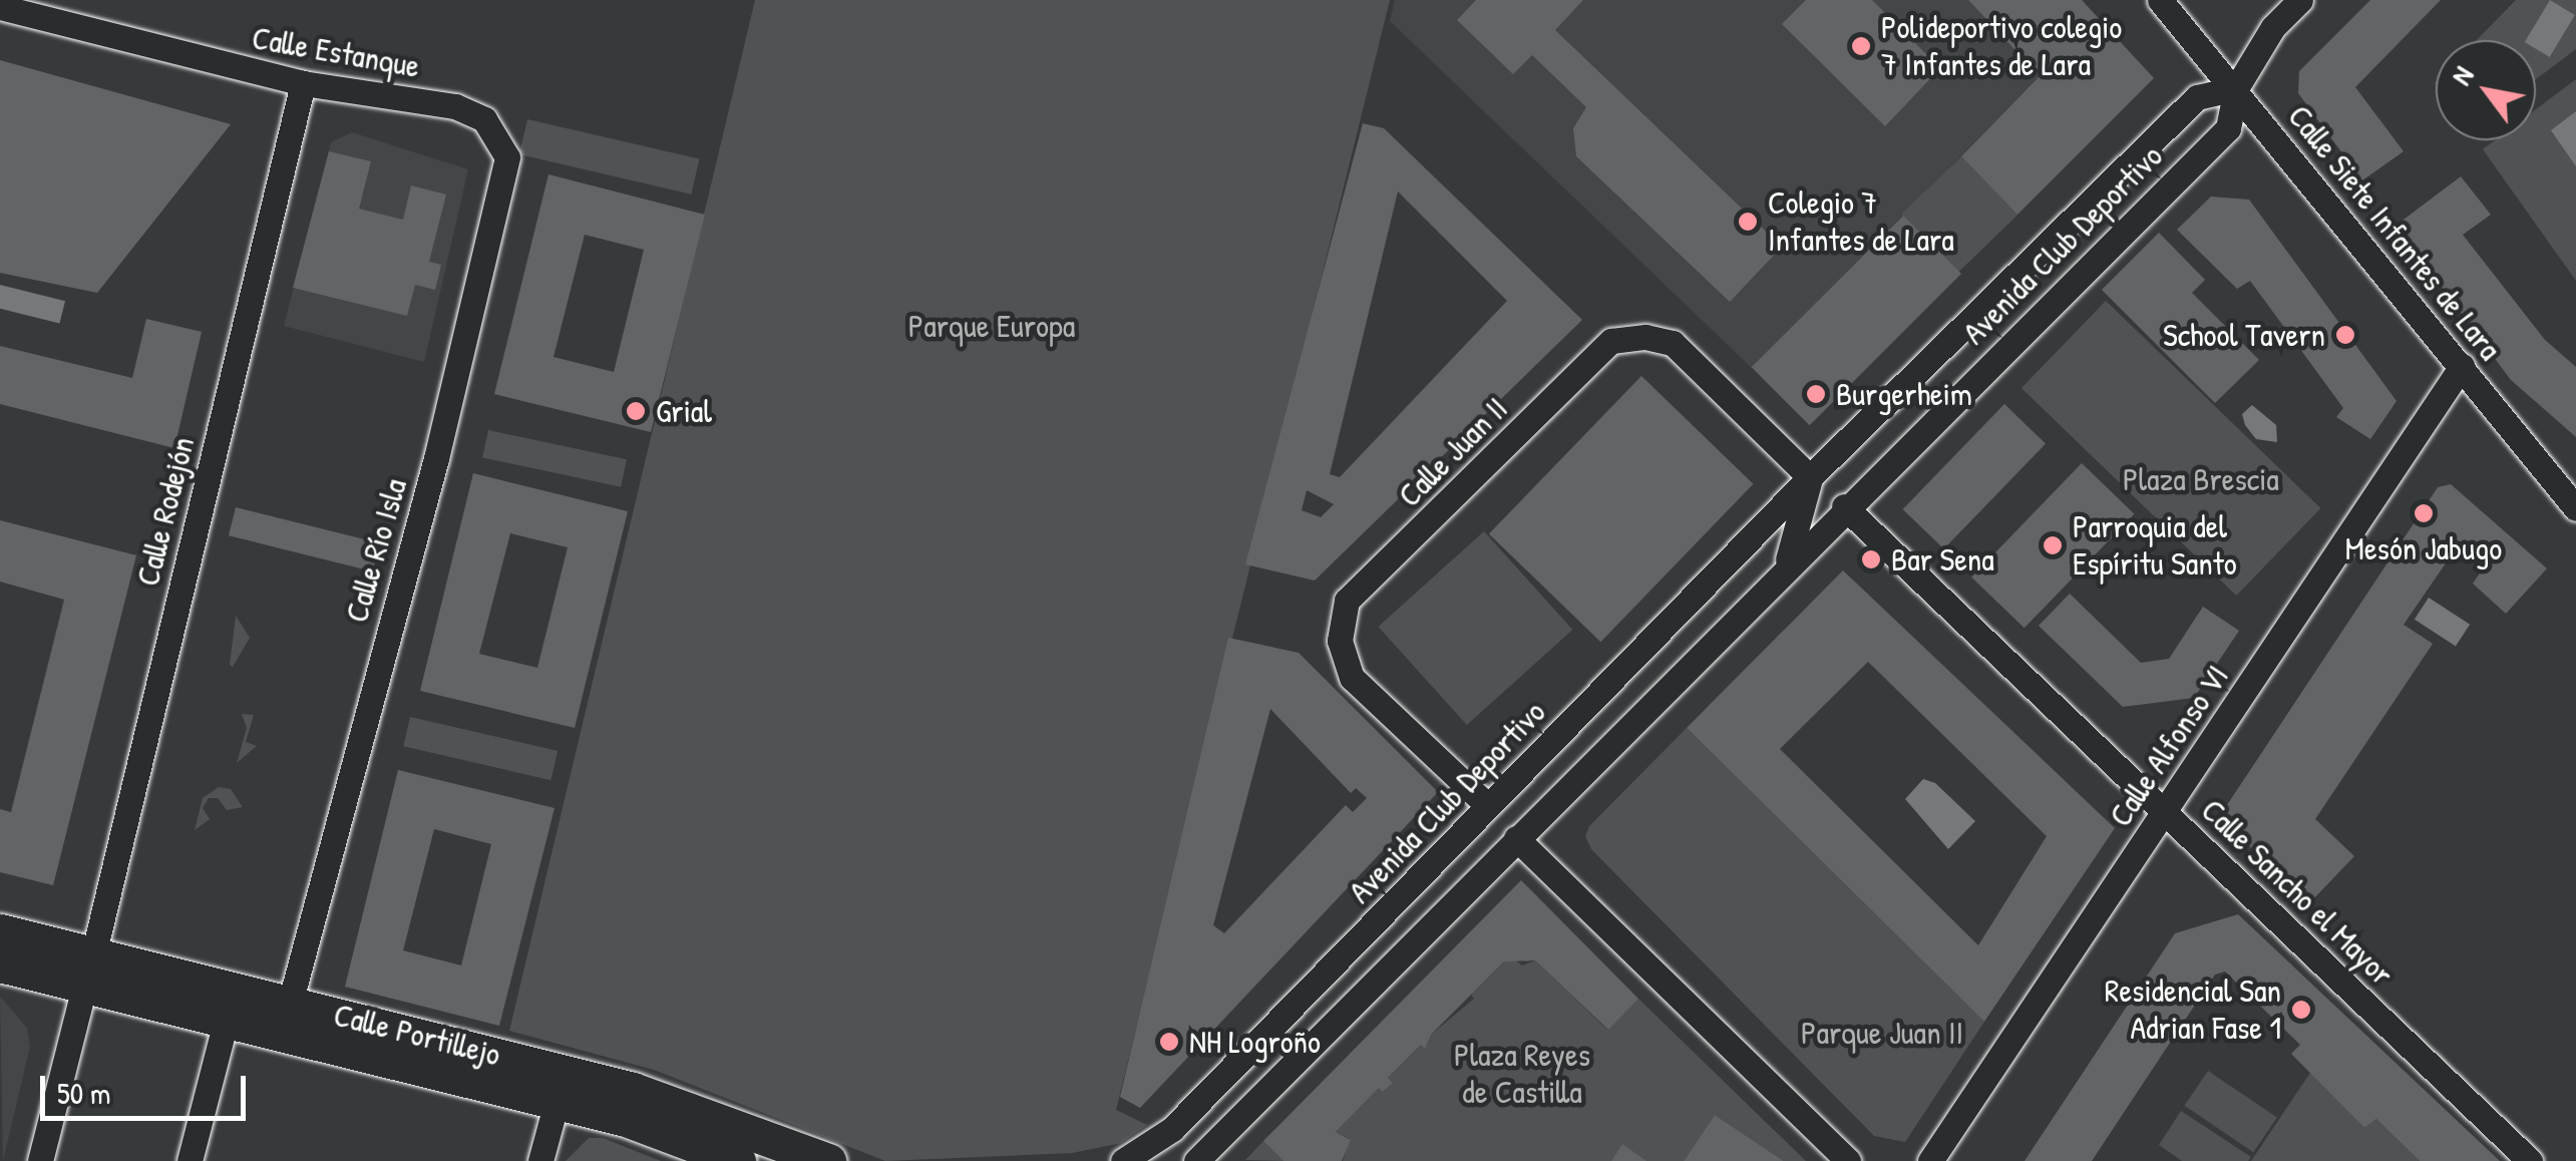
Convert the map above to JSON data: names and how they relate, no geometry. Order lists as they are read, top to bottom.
{
  "streets": {
    "main road": ["Calle Portillejo"],
    "street": [
      "Calle Estanque",
      "Calle Siete Infantes de Lara",
      "Avenida Club Deportivo",
      "Calle Juan II",
      "Calle Rodejón",
      "Calle Río Isla",
      "Calle Alfonso VI",
      "Calle Sancho el Mayor"
    ]
  },
  "crossings": [
    ["Calle Estanque", "Calle Rodejón"],
    ["Calle Estanque", "Calle Río Isla"],
    ["Calle Siete Infantes de Lara", "Avenida Club Deportivo"],
    ["Calle Siete Infantes de Lara", "Calle Alfonso VI"],
    ["Avenida Club Deportivo", "Calle Juan II"],
    ["Avenida Club Deportivo", "Calle Sancho el Mayor"],
    ["Calle Rodejón", "Calle Portillejo"],
    ["Calle Río Isla", "Calle Portillejo"],
    ["Calle Alfonso VI", "Calle Sancho el Mayor"]
  ],
  "parks": [
    "Parque Europa",
    "Plaza Brescia",
    "Parque Juan II",
    "Plaza Reyes de Castilla"
  ],
  "places": [
    "Polideportivo colegio 7 Infantes de Lara",
    "Colegio 7 Infantes de Lara",
    "School Tavern",
    "Burgerheim",
    "Grial",
    "Mesón Jabugo",
    "Parroquia del Espíritu Santo",
    "Bar Sena",
    "Residencial San Adrian Fase 1",
    "NH Logroño"
  ],
  "scale_bar": "50 m",
  "north": "top left"
}
